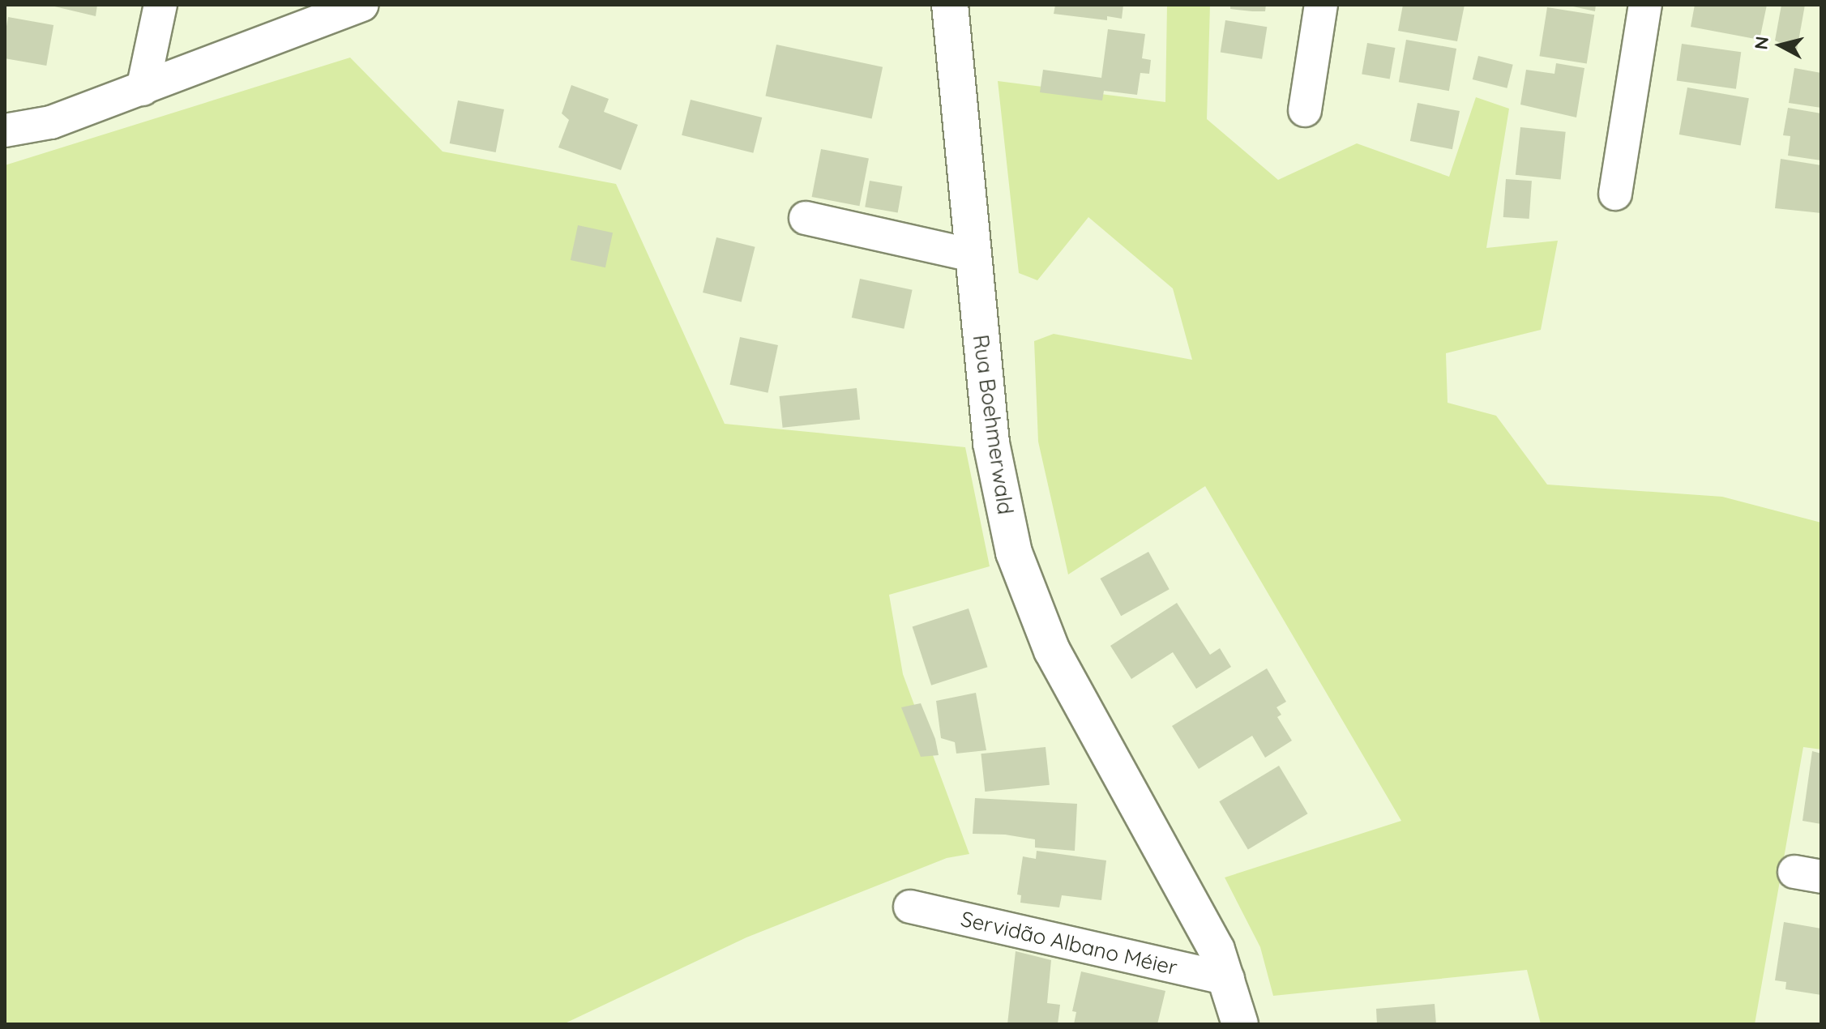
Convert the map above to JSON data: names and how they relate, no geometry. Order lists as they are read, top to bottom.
{
  "streets": {
    "main road": ["Rua Boehmerwald"],
    "street": ["Servidão Albano Méier"]
  },
  "crossings": [
    ["Rua Boehmerwald", "Servidão Albano Méier"]
  ],
  "north": "left"
}
